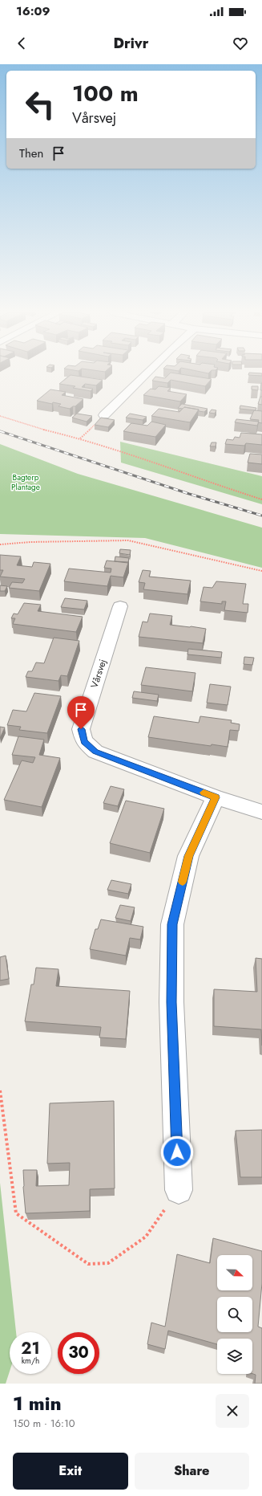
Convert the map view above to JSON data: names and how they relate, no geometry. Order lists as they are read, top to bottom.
{
  "streets": {
    "street": ["Vårsvej"]
  },
  "parks": ["Bagterp Plantage"],
  "north": "right",
  "page": {
    "status": "16:09",
    "header": "Drivr",
    "turn": ["100 m", "Vårsvej"],
    "then": "Then",
    "speed": "21 km/h",
    "limit": "30",
    "heading": ["1 min", "150 m · 16:10"],
    "buttons": ["Exit", "Share"]
  }
}
